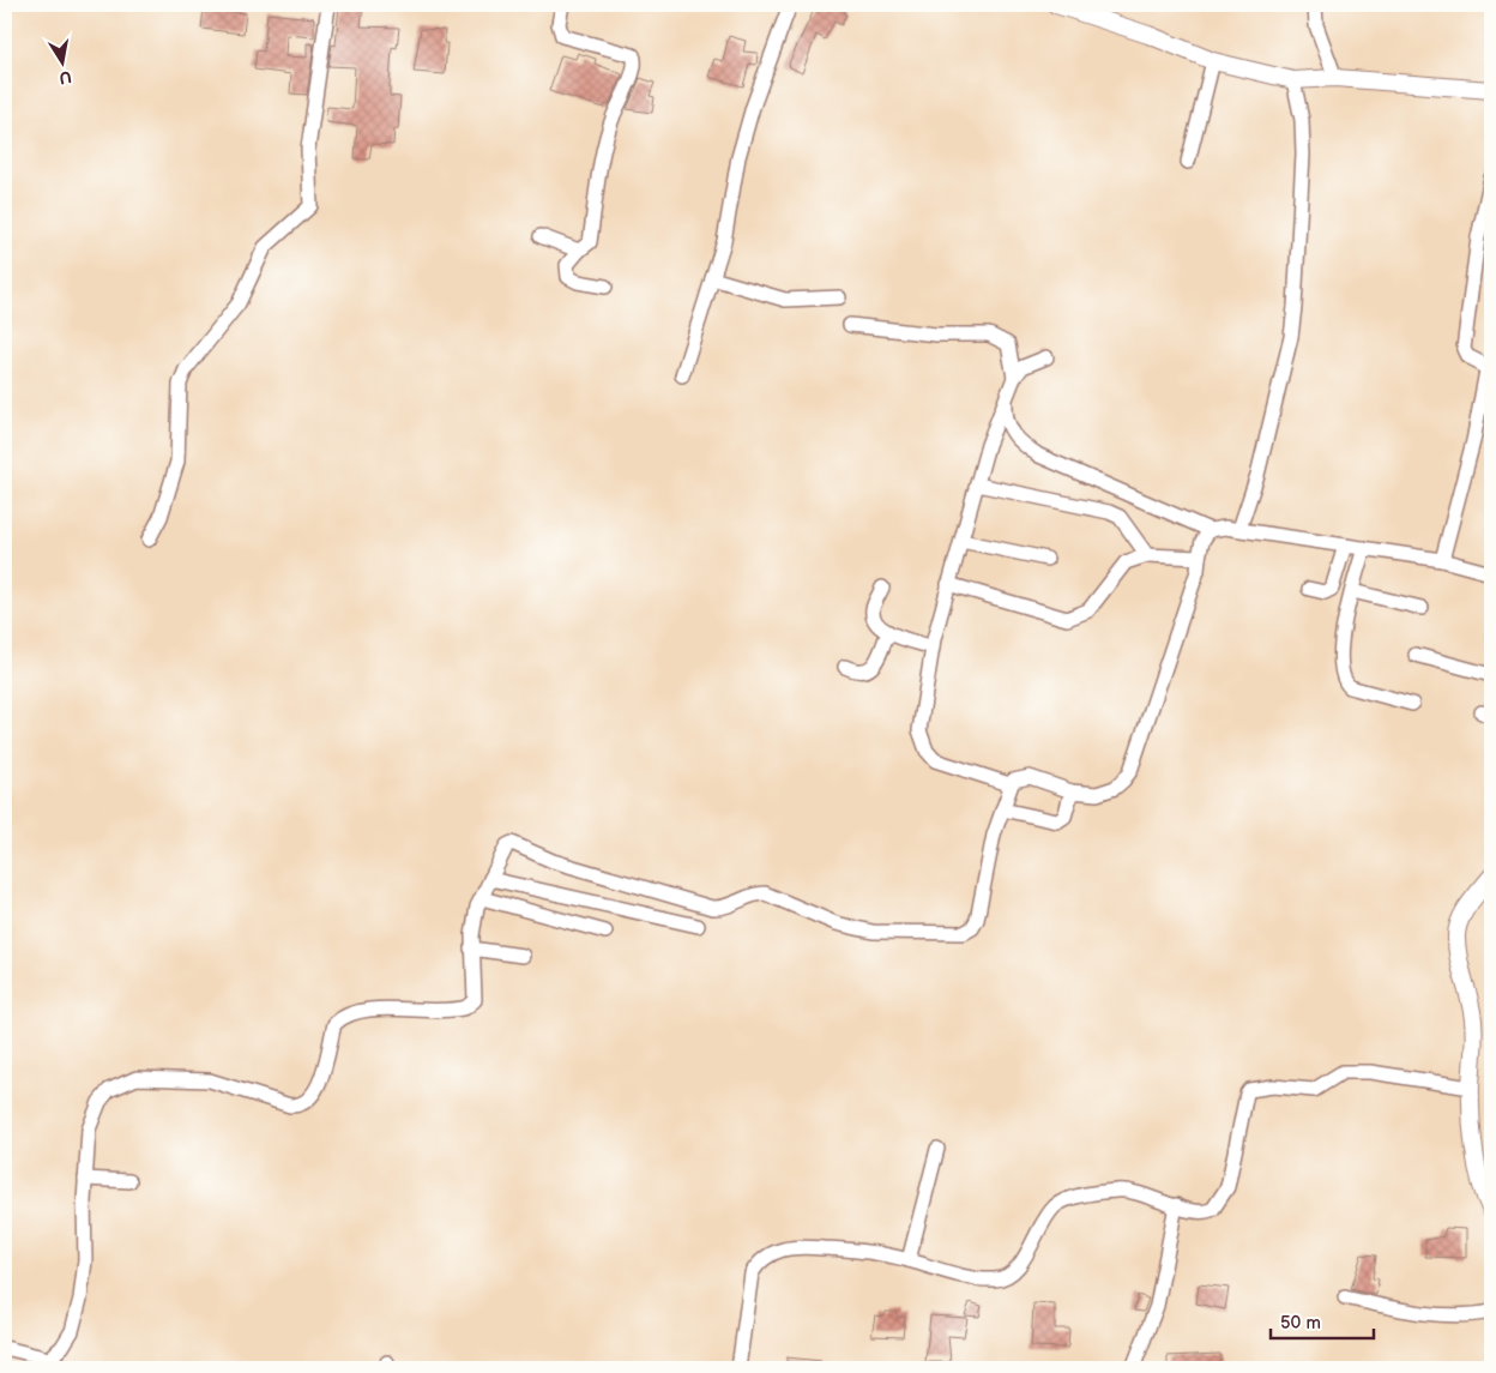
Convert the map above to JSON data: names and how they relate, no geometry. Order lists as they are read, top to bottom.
{
  "scale_bar": "50 m",
  "north": "bottom"
}
